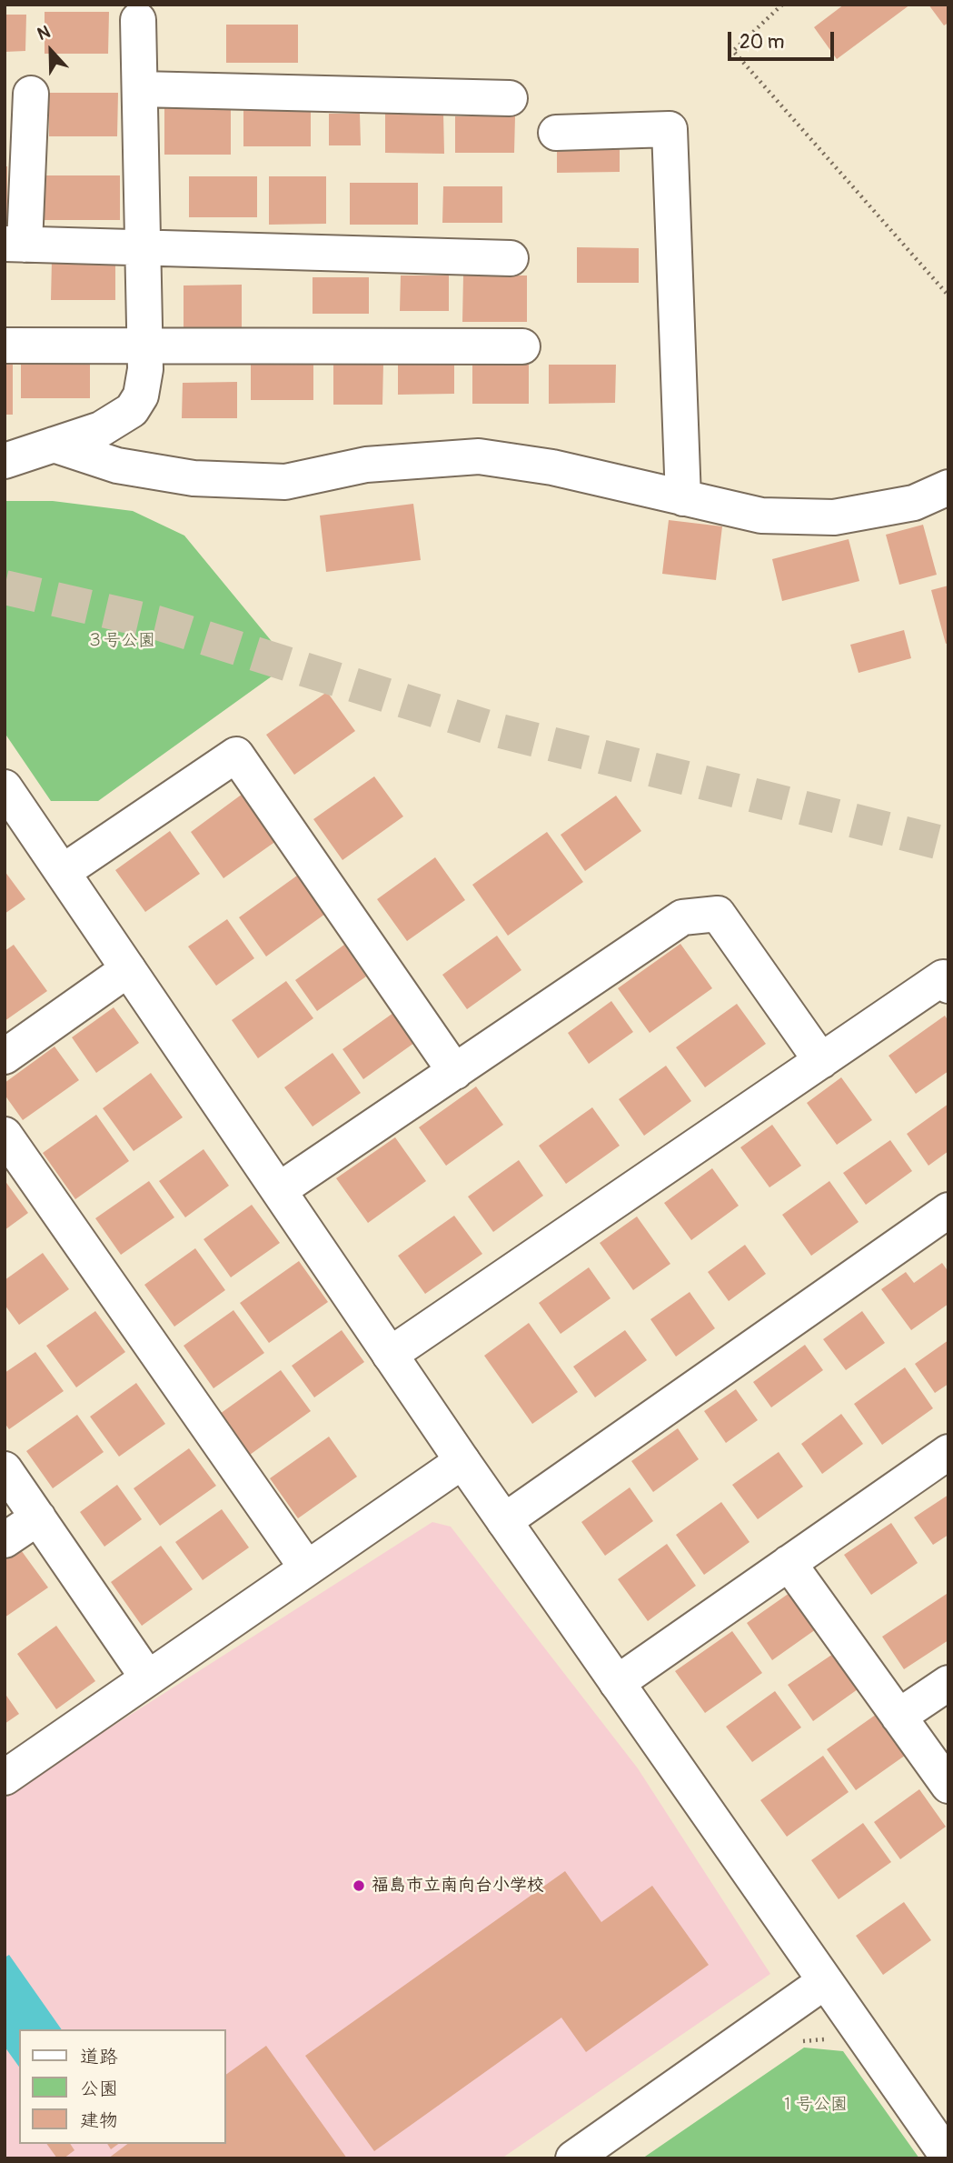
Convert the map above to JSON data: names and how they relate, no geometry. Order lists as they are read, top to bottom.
{
  "parks": ["３号公園", "１号公園"],
  "places": ["福島市立南向台小学校"],
  "legend": ["道路", "公園", "建物"],
  "scale_bar": "20 m",
  "north": "top"
}
